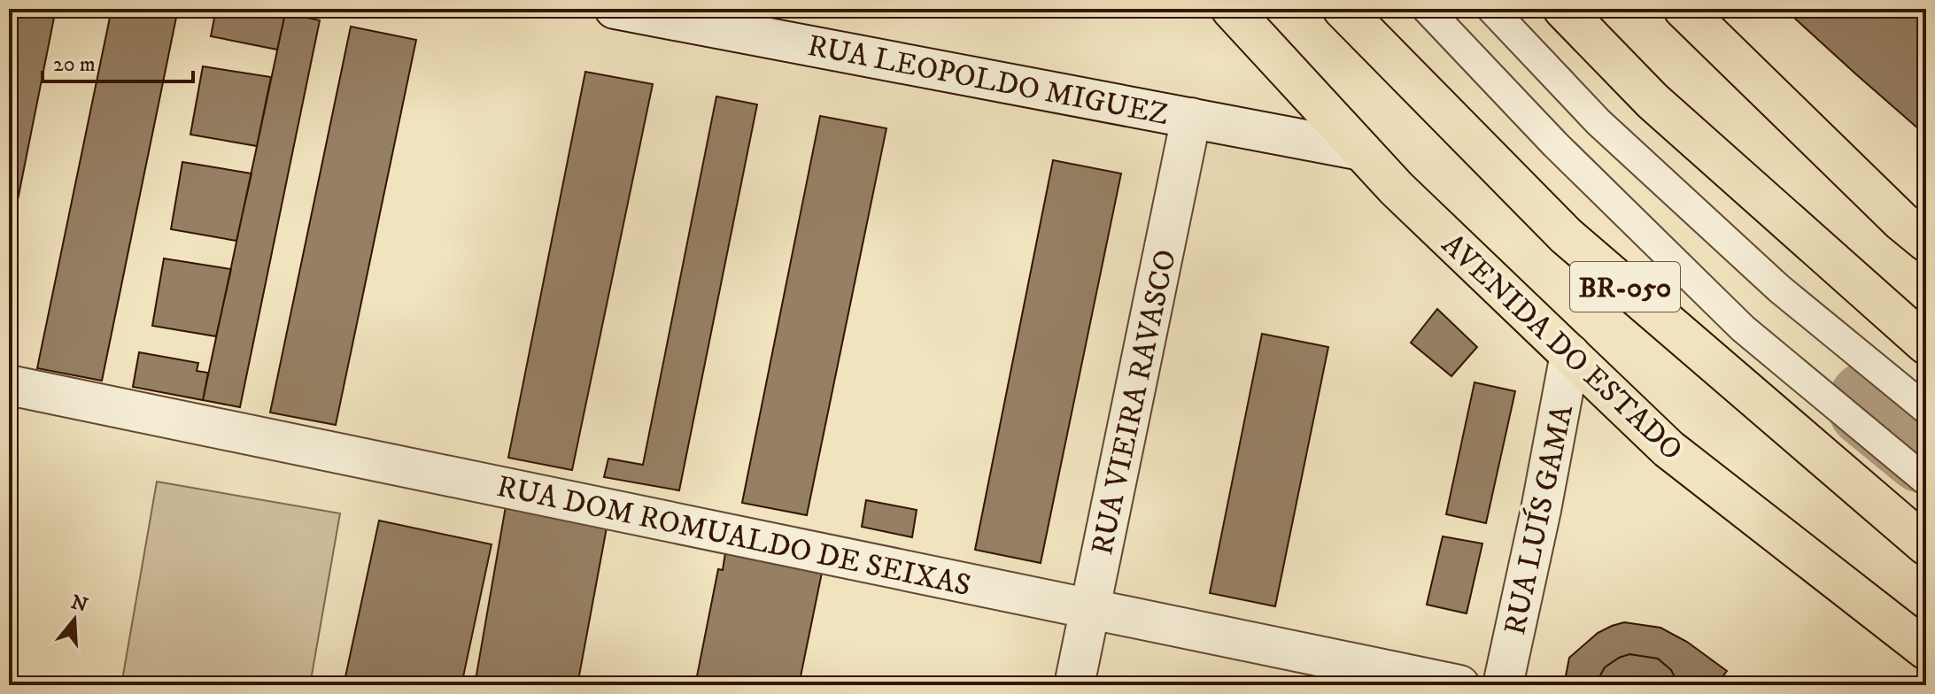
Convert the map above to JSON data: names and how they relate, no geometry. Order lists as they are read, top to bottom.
{
  "streets": {
    "main road": ["BR-050", "AVENIDA DO ESTADO"],
    "street": [
      "RUA LEOPOLDO MIGUEZ",
      "RUA VIEIRA RAVASCO",
      "RUA LUÍS GAMA",
      "RUA DOM ROMUALDO DE SEIXAS"
    ]
  },
  "crossings": [
    ["RUA LEOPOLDO MIGUEZ", "AVENIDA DO ESTADO"],
    ["RUA LEOPOLDO MIGUEZ", "RUA VIEIRA RAVASCO"],
    ["AVENIDA DO ESTADO", "RUA LUÍS GAMA"],
    ["RUA VIEIRA RAVASCO", "RUA DOM ROMUALDO DE SEIXAS"]
  ],
  "scale_bar": "20 m",
  "north": "top"
}
